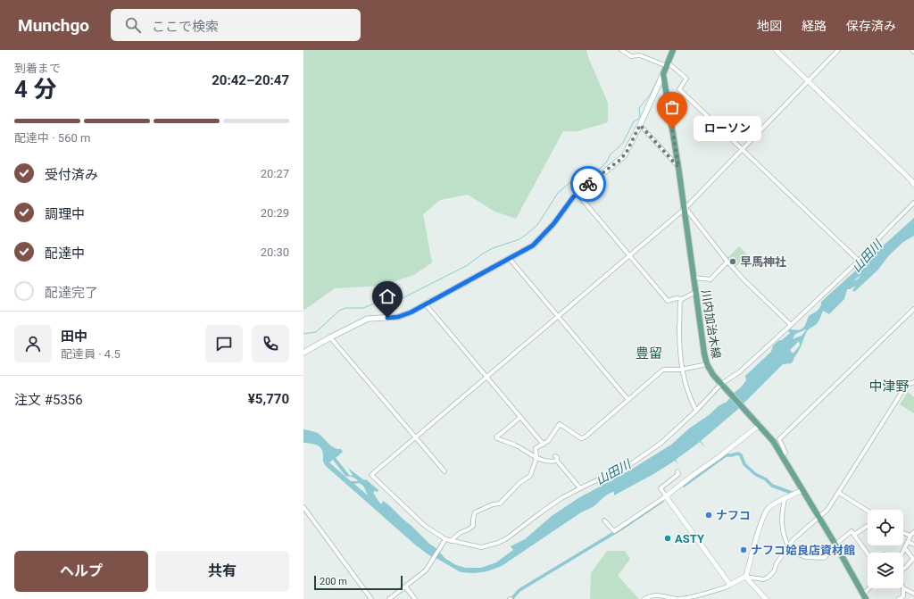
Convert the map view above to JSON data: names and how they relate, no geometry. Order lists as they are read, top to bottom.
{
  "streets": {
    "main road": ["川内加治木線"]
  },
  "districts": ["豊留", "中津野"],
  "water": ["山田川"],
  "places": [
    "ローソン",
    "早馬神社",
    "ナフコ",
    "ASTY",
    "ナフコ姶良店資材館"
  ],
  "scale_bar": "200 m",
  "page": {
    "header": "Munchgo",
    "search": "ここで検索",
    "nav": ["地図", "経路", "保存済み"],
    "heading": ["4 分", "到着まで", "20:42–20:47"],
    "panel": [
      "田中",
      "配達員 · 4.5",
      "注文 #5356",
      "¥5,770"
    ],
    "bar": "配達中 · 560 m",
    "bubble": "ローソン",
    "list": [
      ["受付済み", "20:27"],
      ["調理中", "20:29"],
      ["配達中", "20:30"],
      "配達完了"
    ],
    "buttons": ["ヘルプ", "共有"],
    "scale": "200 m"
  }
}
